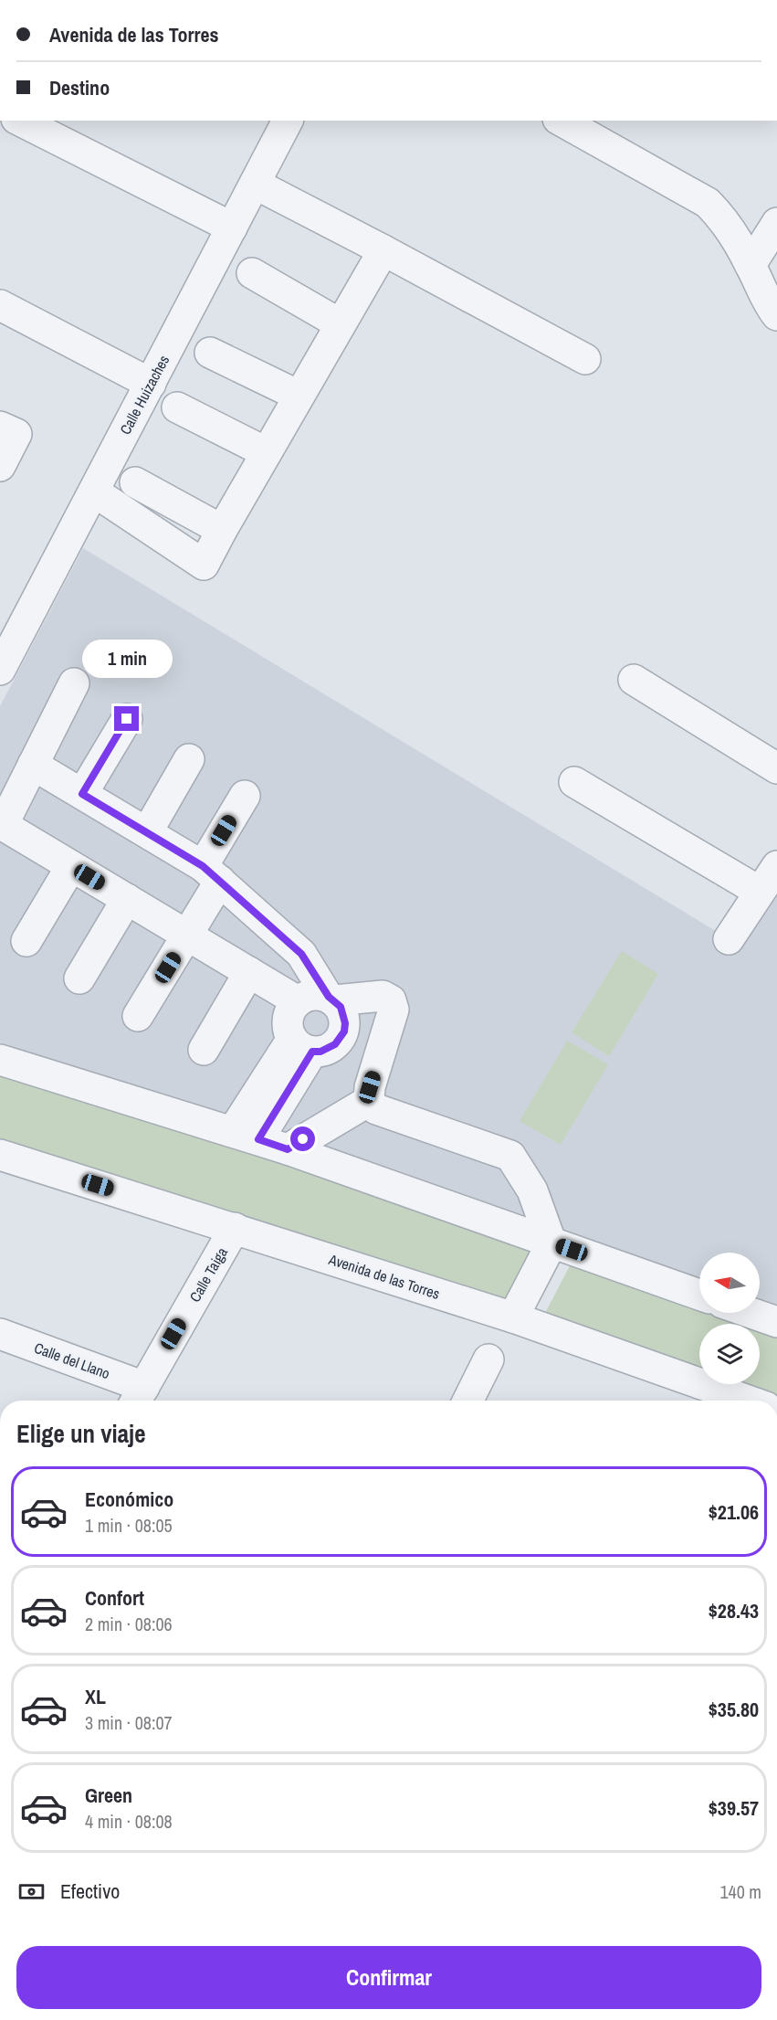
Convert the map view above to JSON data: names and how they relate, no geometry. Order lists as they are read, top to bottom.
{
  "streets": {
    "street": [
      "Calle Huizaches",
      "Calle Taiga",
      "Avenida de las Torres",
      "Calle del Llano"
    ]
  },
  "crossings": [
    ["Calle Taiga", "Avenida de las Torres"],
    ["Calle Taiga", "Calle del Llano"]
  ],
  "north": "left",
  "page": {
    "banner": ["Avenida de las Torres", "Destino"],
    "bubble": "1 min",
    "heading": "Elige un viaje",
    "list": [
      {
        "name": "Económico",
        "note": "1 min · 08:05",
        "value": "$21.06"
      },
      {
        "name": "Confort",
        "note": "2 min · 08:06",
        "value": "$28.43"
      },
      {
        "name": "XL",
        "note": "3 min · 08:07",
        "value": "$35.80"
      },
      {
        "name": "Green",
        "note": "4 min · 08:08",
        "value": "$39.57"
      }
    ],
    "pay": ["Efectivo", "140 m"],
    "buttons": "Confirmar"
  }
}
